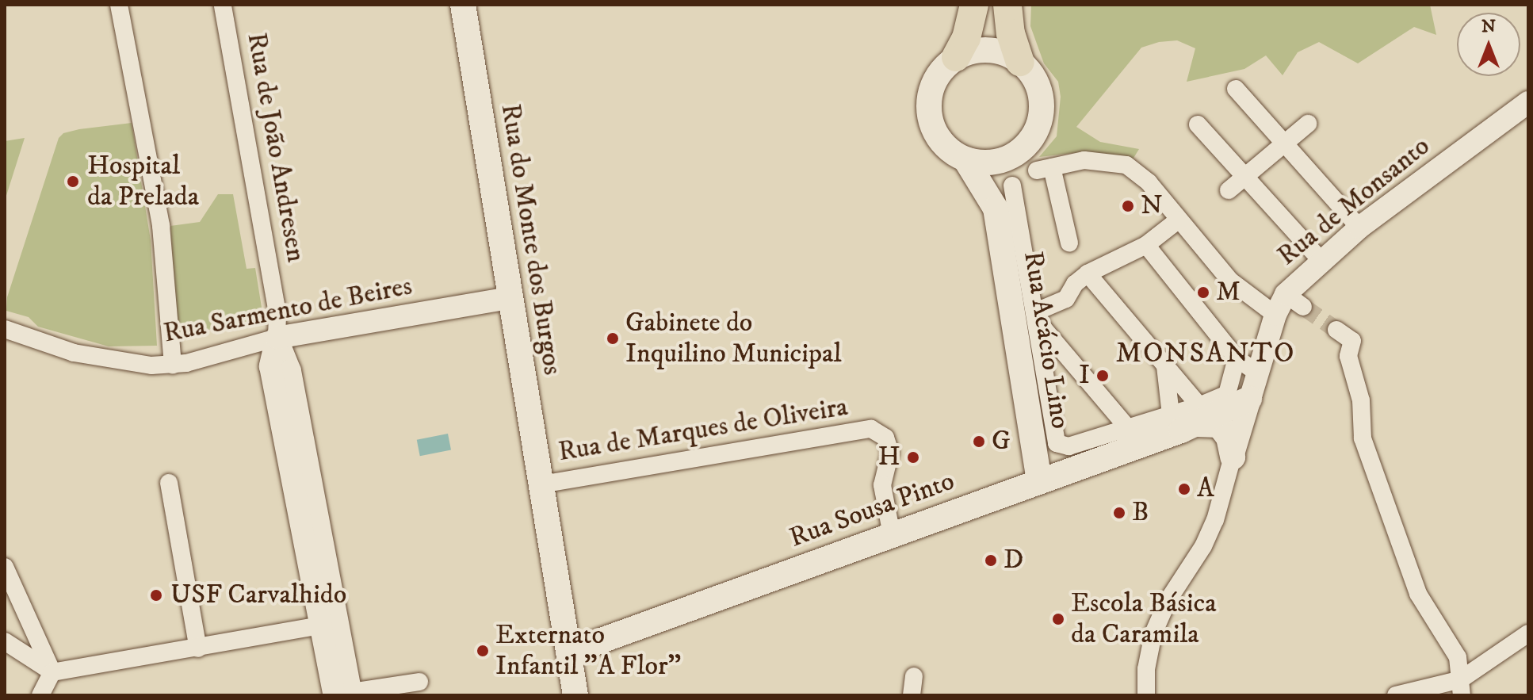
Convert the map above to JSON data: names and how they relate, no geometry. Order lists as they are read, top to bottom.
{
  "streets": {
    "main road": ["Rua do Monte dos Burgos", "Rua Acácio Lino", "Rua Sousa Pinto"],
    "street": [
      "Rua de João Andresen",
      "Rua de Monsanto",
      "Rua Sarmento de Beires",
      "Rua de Marques de Oliveira"
    ]
  },
  "crossings": [
    ["Rua de João Andresen", "Rua Sarmento de Beires"],
    ["Rua de Monsanto", "Rua Sousa Pinto"],
    ["Rua do Monte dos Burgos", "Rua Sarmento de Beires"],
    ["Rua do Monte dos Burgos", "Rua de Marques de Oliveira"],
    ["Rua do Monte dos Burgos", "Rua Sousa Pinto"],
    ["Rua Acácio Lino", "Rua Sousa Pinto"],
    ["Rua de Marques de Oliveira", "Rua Sousa Pinto"]
  ],
  "districts": ["MONSANTO"],
  "places": [
    "Hospital da Prelada",
    "N",
    "M",
    "Gabinete do Inquilino Municipal",
    "I",
    "G",
    "H",
    "A",
    "B",
    "D",
    "USF Carvalhido",
    "Escola Básica da Caramila",
    "Externato Infantil \"A Flor\""
  ],
  "north": "top"
}
